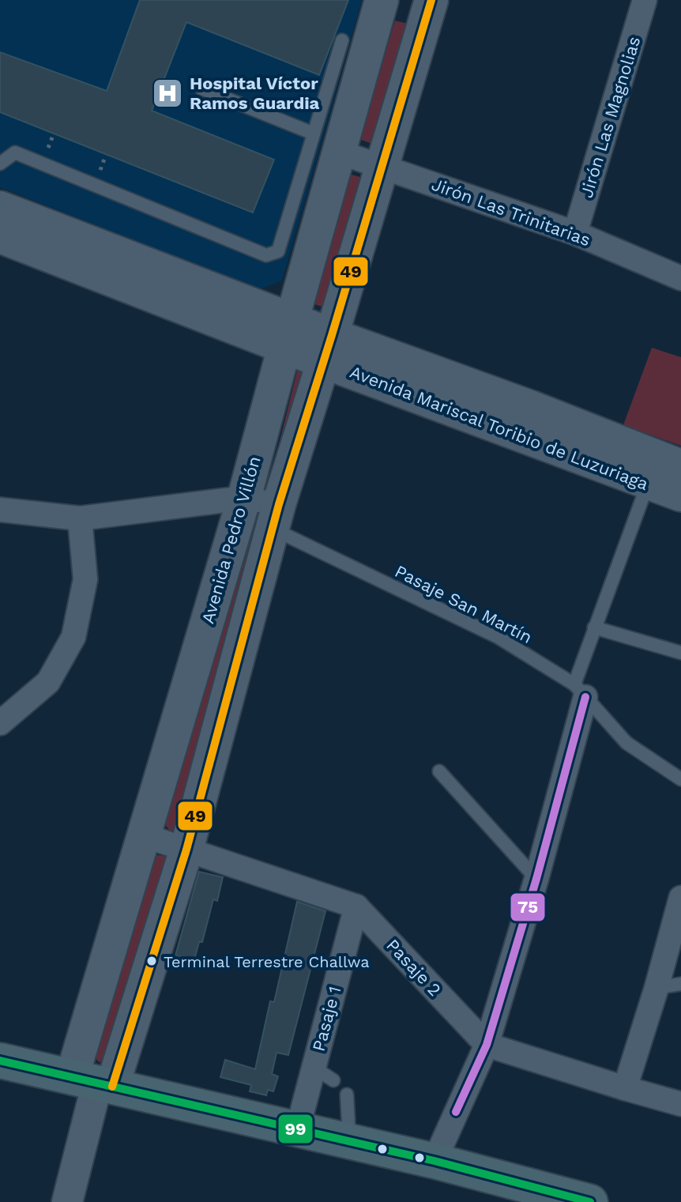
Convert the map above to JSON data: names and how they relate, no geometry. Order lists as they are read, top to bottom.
{
  "streets": {
    "main road": ["Avenida Mariscal Toribio de Luzuriaga", "Avenida Pedro Villón"],
    "street": [
      "Jirón Las Magnolias",
      "Jirón Las Trinitarias",
      "Pasaje 2",
      "Pasaje 1"
    ],
    "lane": ["Pasaje San Martín"]
  },
  "crossings": [
    ["Jirón Las Magnolias", "Jirón Las Trinitarias"],
    ["Jirón Las Trinitarias", "Avenida Pedro Villón"],
    ["Avenida Mariscal Toribio de Luzuriaga", "Avenida Pedro Villón"],
    ["Avenida Pedro Villón", "Pasaje San Martín"],
    ["Avenida Pedro Villón", "Pasaje 2"],
    ["Pasaje 2", "Pasaje 1"]
  ],
  "places": {
    "hospital": ["Hospital Víctor Ramos Guardia"],
    "other": ["Terminal Terrestre Challwa"]
  },
  "lines": ["transit line 49", "transit line 75", "transit line 99"]
}
